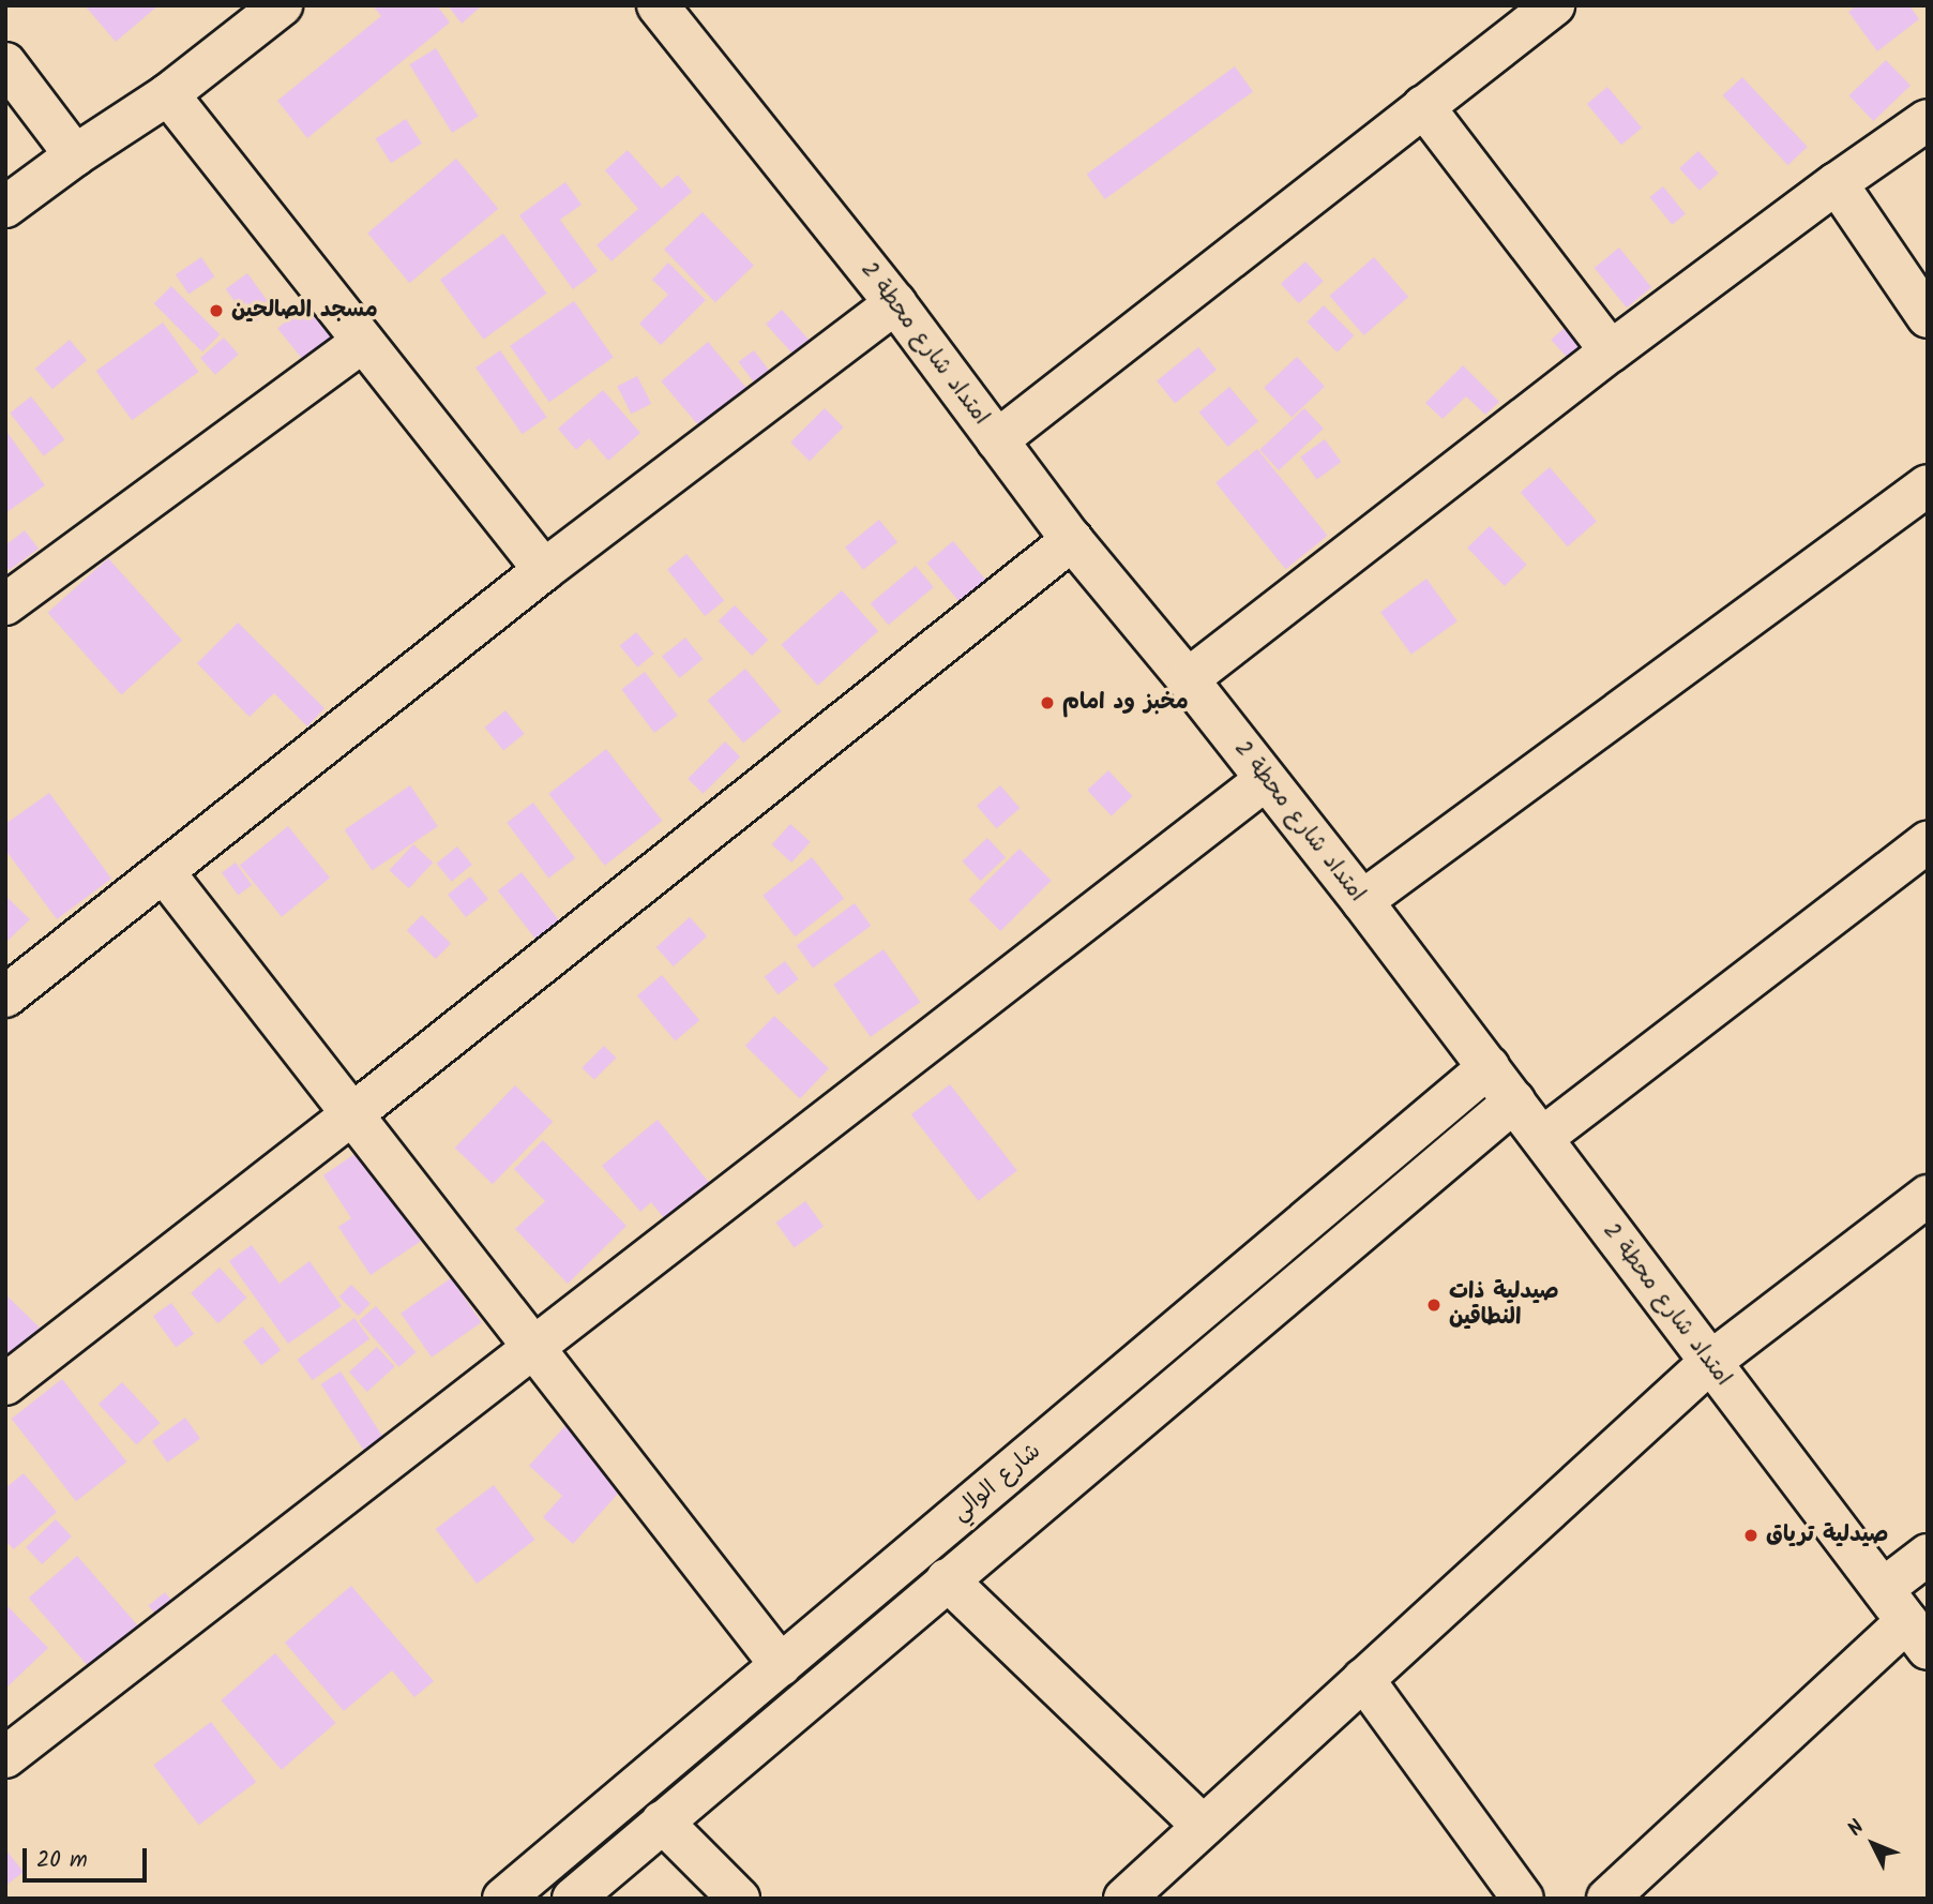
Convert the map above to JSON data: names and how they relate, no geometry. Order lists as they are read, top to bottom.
{
  "streets": {
    "street": ["امتداد شارع محطة 2", "شارع الوالي"]
  },
  "crossings": [
    ["امتداد شارع محطة 2", "شارع الوالي"]
  ],
  "places": [
    "مسجد الصالحين",
    "مخبز ود امام",
    "صيدلية ذات النطاقين",
    "صيدلية ترياق"
  ],
  "scale_bar": "20 m",
  "north": "top left"
}
